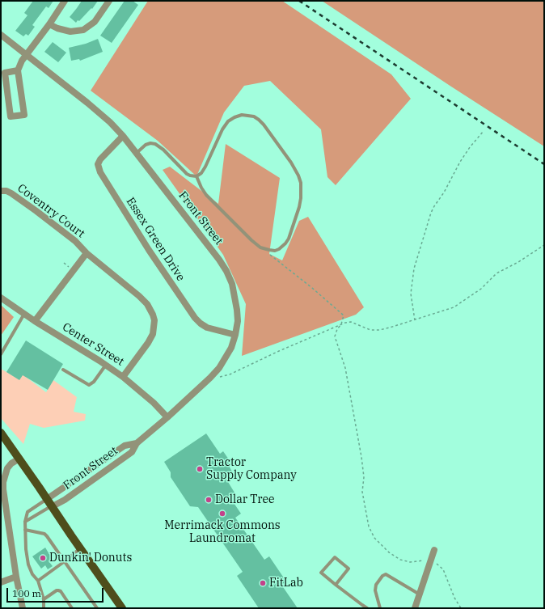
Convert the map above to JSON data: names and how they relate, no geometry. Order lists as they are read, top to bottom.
{
  "streets": {
    "street": [
      "Coventry Court",
      "Front Street",
      "Essex Green Drive",
      "Center Street"
    ]
  },
  "crossings": [
    ["Coventry Court", "Center Street"],
    ["Front Street", "Essex Green Drive"],
    ["Front Street", "Center Street"]
  ],
  "places": [
    "Tractor Supply Company",
    "Dollar Tree",
    "Merrimack Commons Laundromat",
    "Dunkin' Donuts",
    "FitLab"
  ],
  "scale_bar": "100 m"
}
